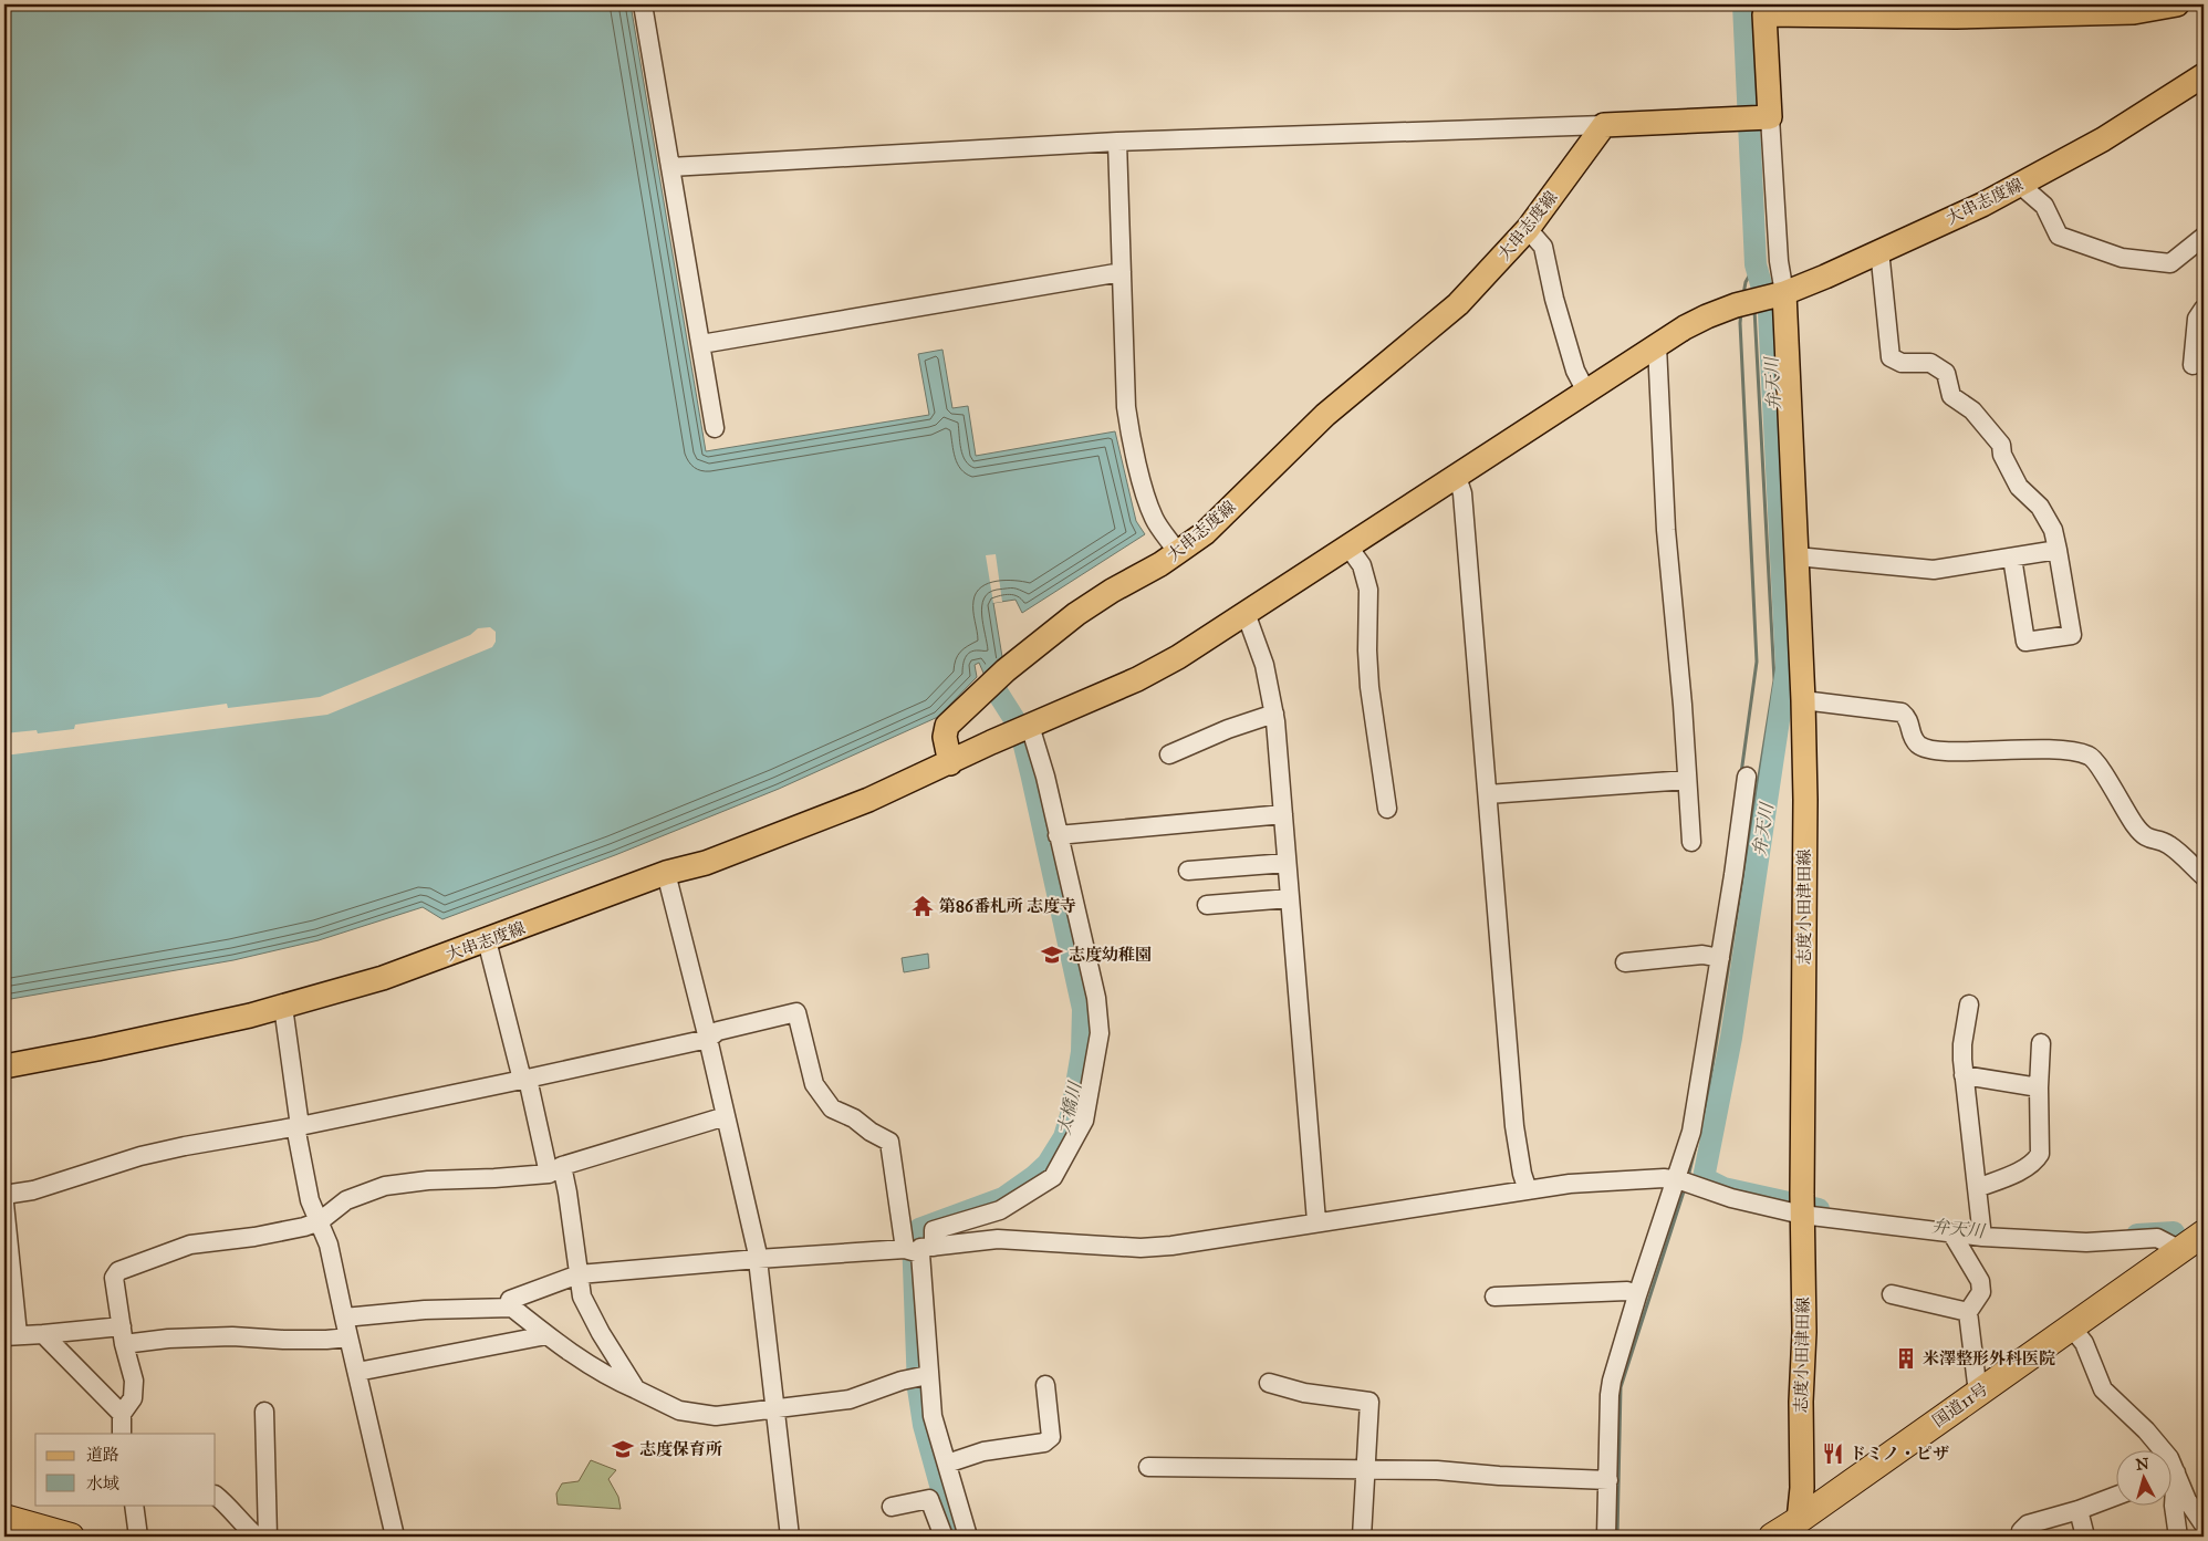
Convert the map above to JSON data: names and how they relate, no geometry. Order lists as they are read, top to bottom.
{
  "streets": {
    "highway": ["国道11号"],
    "main road": ["大串志度線", "志度小田津田線"]
  },
  "crossings": [
    ["大串志度線", "志度小田津田線"],
    ["志度小田津田線", "国道11号"]
  ],
  "water": ["弁天川", "大橋川"],
  "places": {
    "temple": ["第86番札所 志度寺"],
    "school or university": ["志度幼稚園", "志度保育所"],
    "building": ["米澤整形外科医院"],
    "restaurant": ["ドミノ・ピザ"]
  },
  "legend": ["道路", "水域"],
  "north": "top"
}
